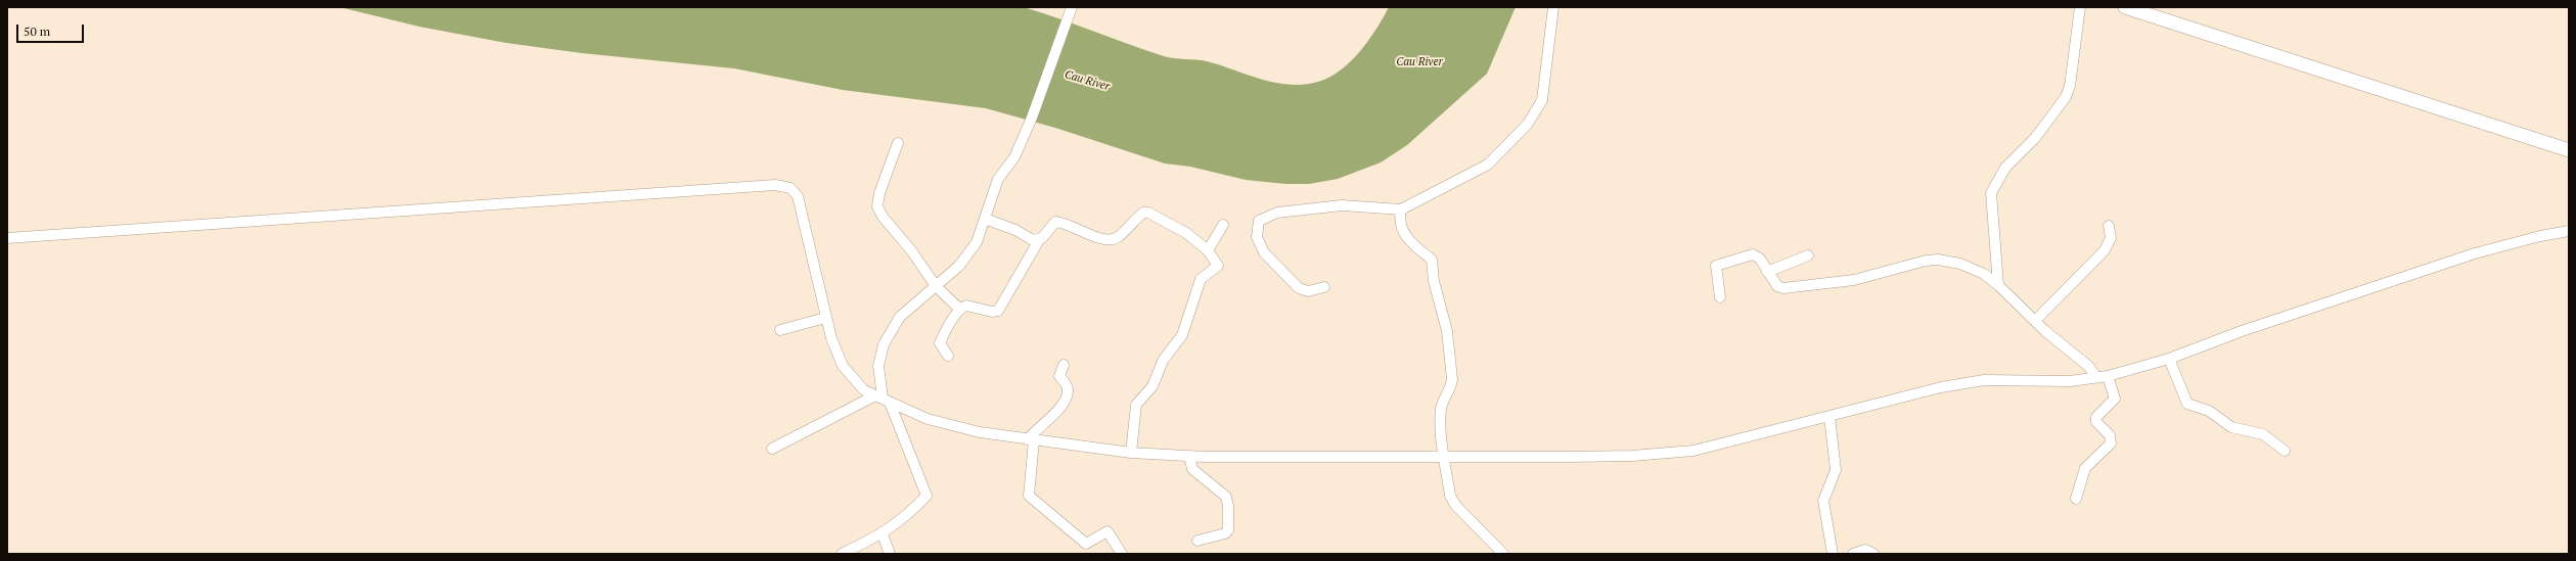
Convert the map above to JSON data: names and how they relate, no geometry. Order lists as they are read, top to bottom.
{
  "water": ["Cau River"],
  "scale_bar": "50 m"
}
